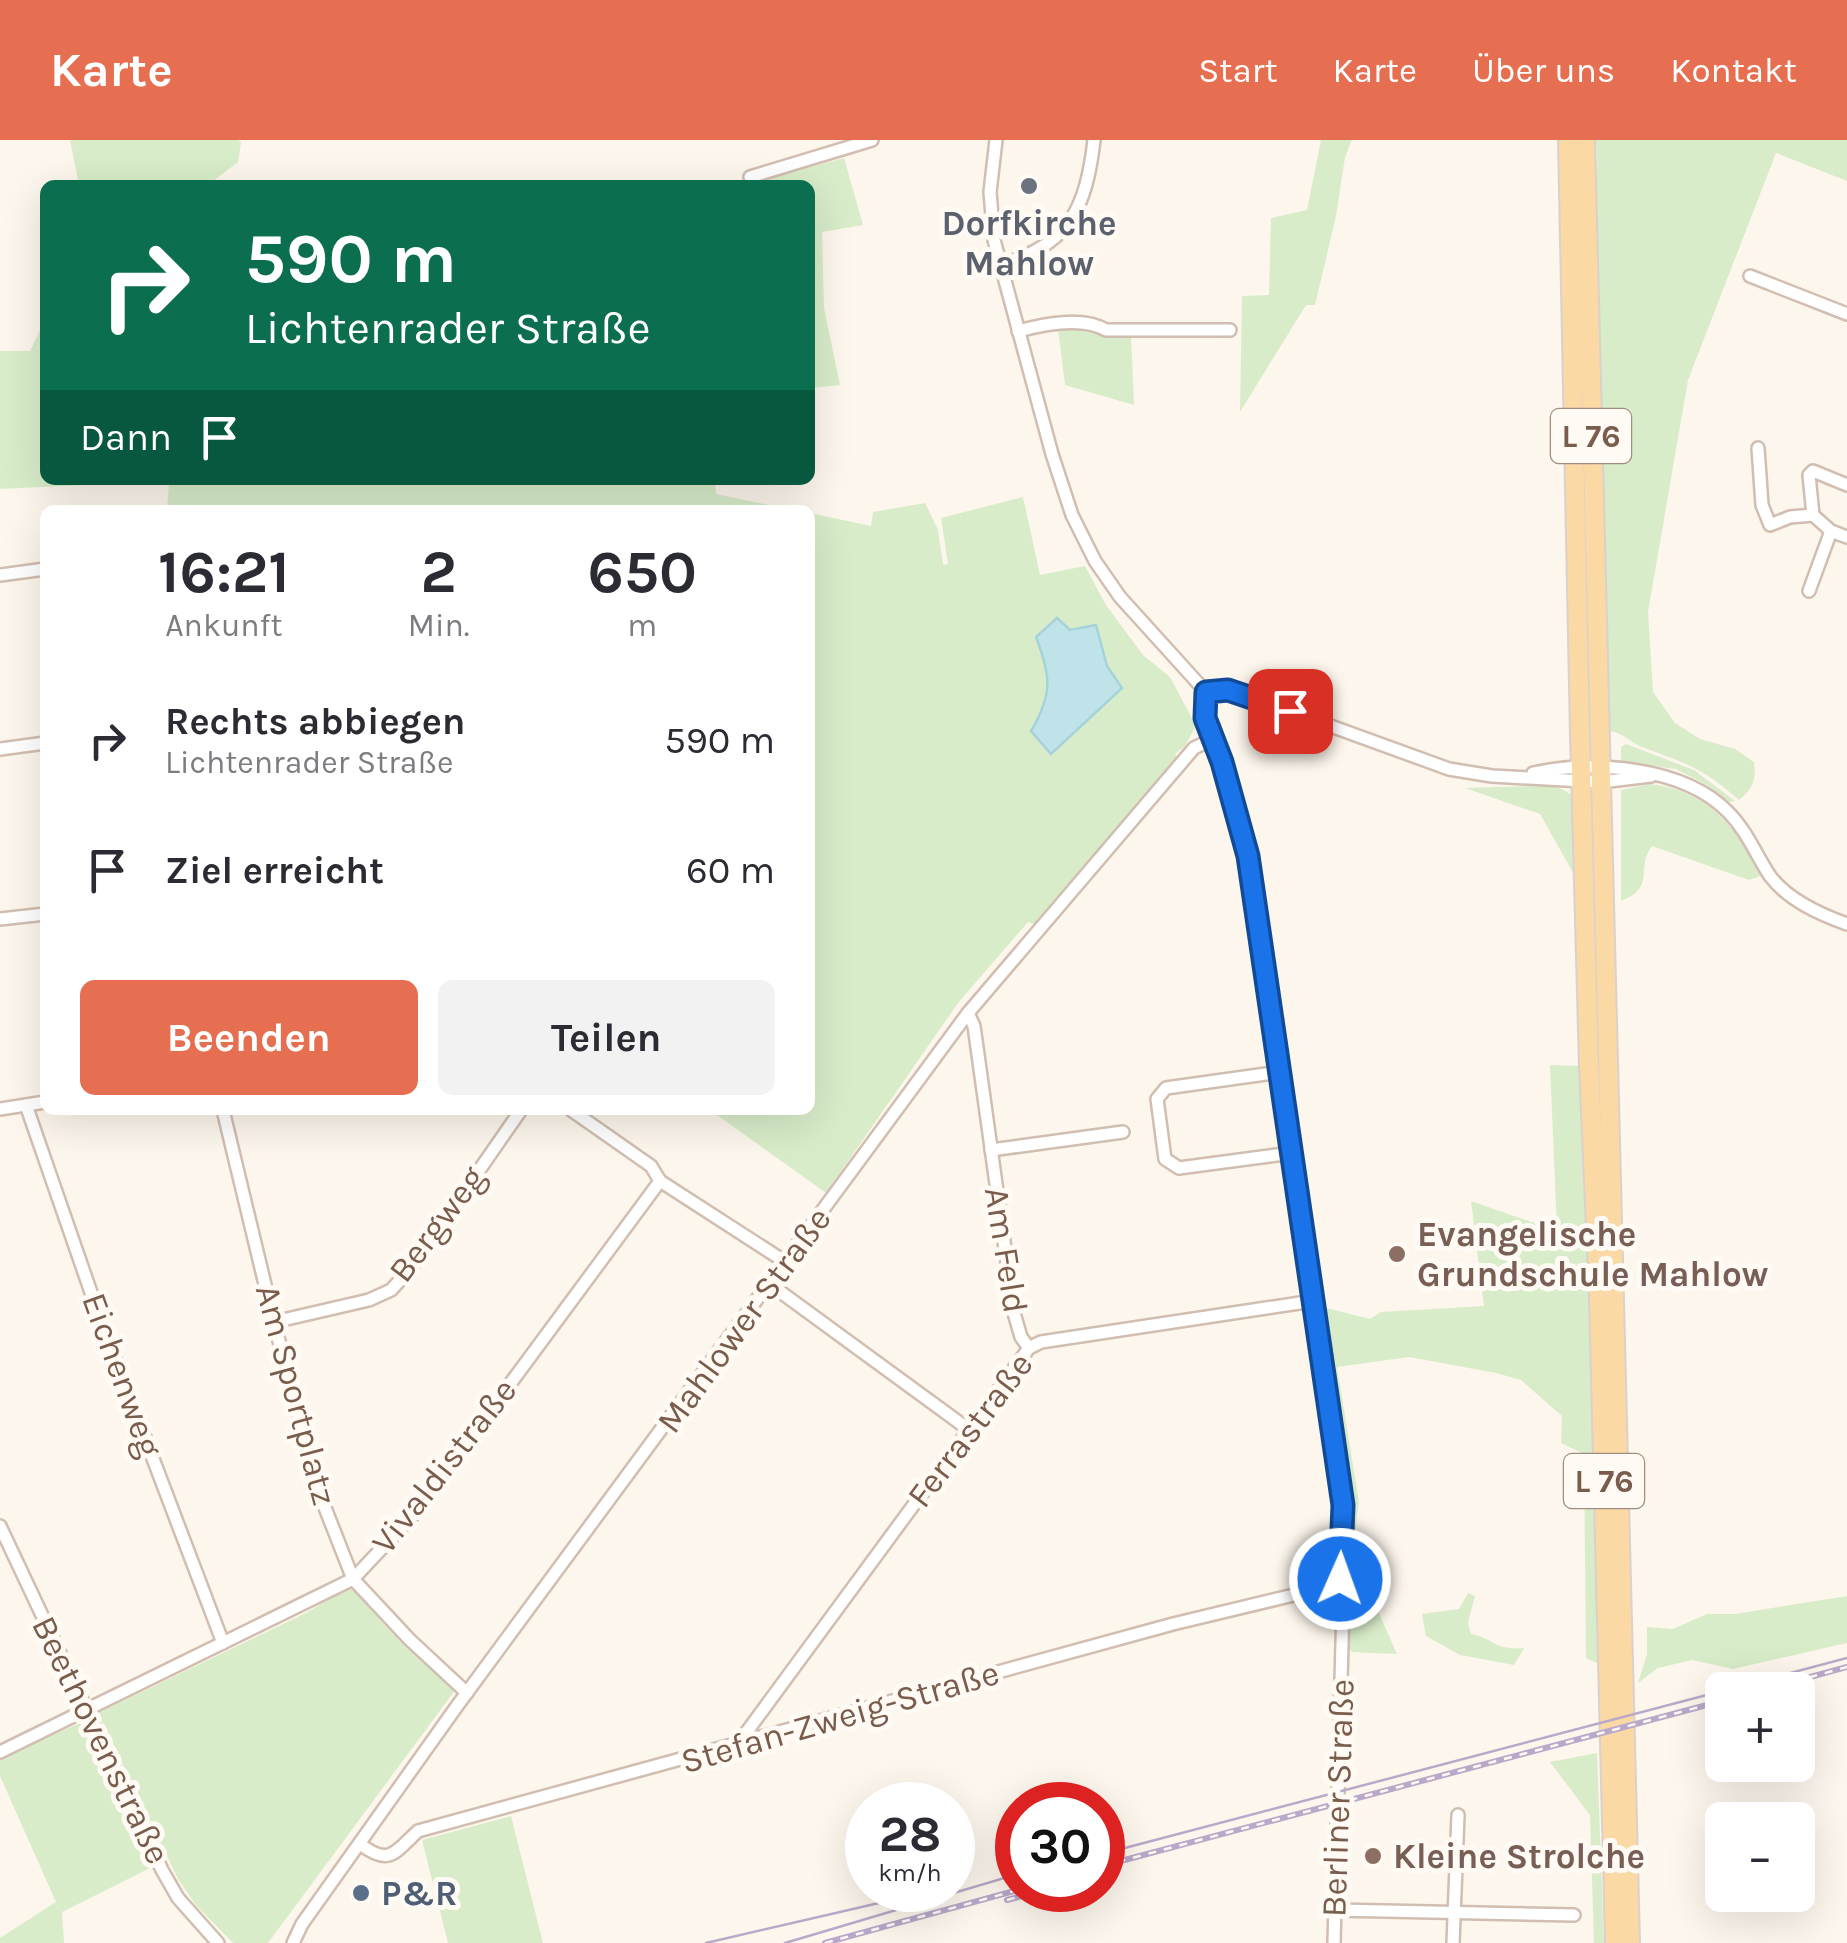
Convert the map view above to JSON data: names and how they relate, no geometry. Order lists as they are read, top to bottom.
{
  "streets": {
    "main road": ["L 76"],
    "street": [
      "Bergweg",
      "Am Feld",
      "Mahlower Straße",
      "Eichenweg",
      "Am Sportplatz",
      "Ferrastraße",
      "Vivaldistraße",
      "Stefan-Zweig-Straße",
      "Beethovenstraße",
      "Berliner Straße"
    ]
  },
  "crossings": [
    ["Bergweg", "Am Sportplatz"],
    ["Am Feld", "Mahlower Straße"],
    ["Am Feld", "Ferrastraße"],
    ["Mahlower Straße", "Am Sportplatz"],
    ["Mahlower Straße", "Stefan-Zweig-Straße"],
    ["Mahlower Straße", "Berliner Straße"],
    ["Eichenweg", "Vivaldistraße"],
    ["Am Sportplatz", "Vivaldistraße"],
    ["Ferrastraße", "Stefan-Zweig-Straße"],
    ["Ferrastraße", "Berliner Straße"],
    ["Vivaldistraße", "Beethovenstraße"],
    ["Stefan-Zweig-Straße", "Berliner Straße"]
  ],
  "places": [
    "Dorfkirche Mahlow",
    "Evangelische Grundschule Mahlow",
    "Kleine Strolche",
    "P&R"
  ],
  "page": {
    "header": "Karte",
    "nav": [
      "Start",
      "Karte",
      "Über uns",
      "Kontakt"
    ],
    "turn": ["590 m", "Lichtenrader Straße"],
    "then": "Dann",
    "eta": [
      "16:21",
      "Ankunft",
      "2",
      "Min.",
      "650",
      "m"
    ],
    "list": [
      {
        "name": "Rechts abbiegen",
        "note": "Lichtenrader Straße",
        "value": "590 m"
      },
      {
        "name": "Ziel erreicht",
        "value": "60 m"
      }
    ],
    "buttons": ["Beenden", "Teilen"],
    "map_buttons": ["+", "−"],
    "speed": "28 km/h",
    "limit": "30"
  }
}
